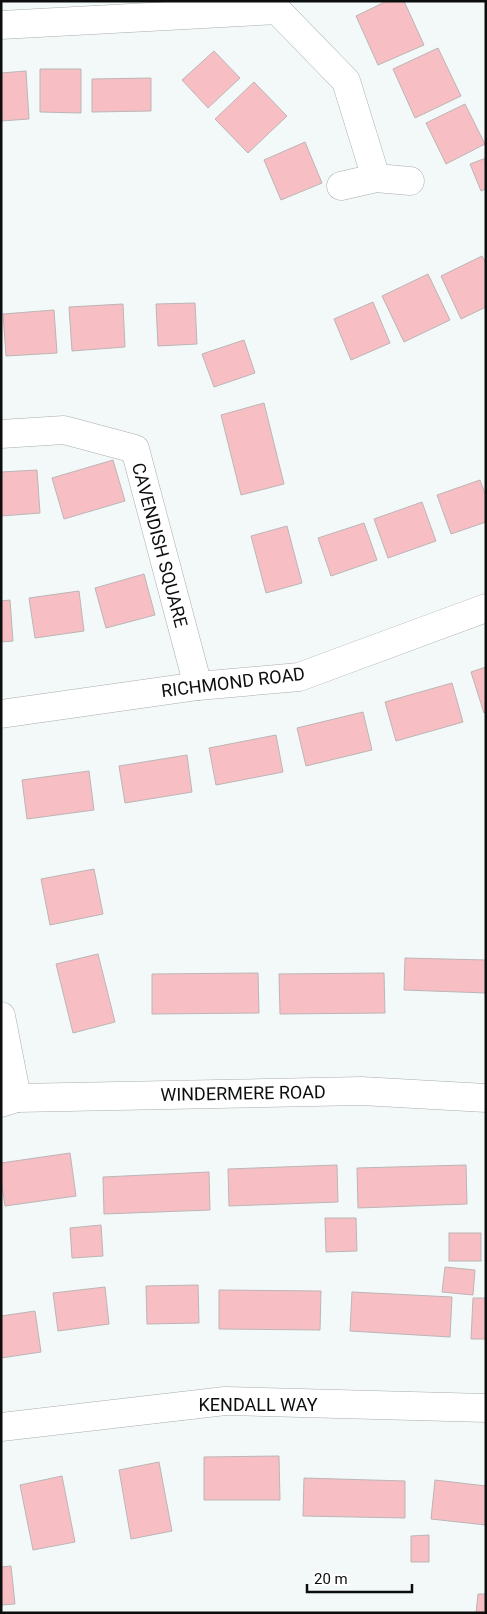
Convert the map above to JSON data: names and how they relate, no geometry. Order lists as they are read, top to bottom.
{
  "streets": {
    "street": [
      "CAVENDISH SQUARE",
      "RICHMOND ROAD",
      "WINDERMERE ROAD",
      "KENDALL WAY"
    ]
  },
  "crossings": [
    ["CAVENDISH SQUARE", "RICHMOND ROAD"]
  ],
  "scale_bar": "20 m"
}
